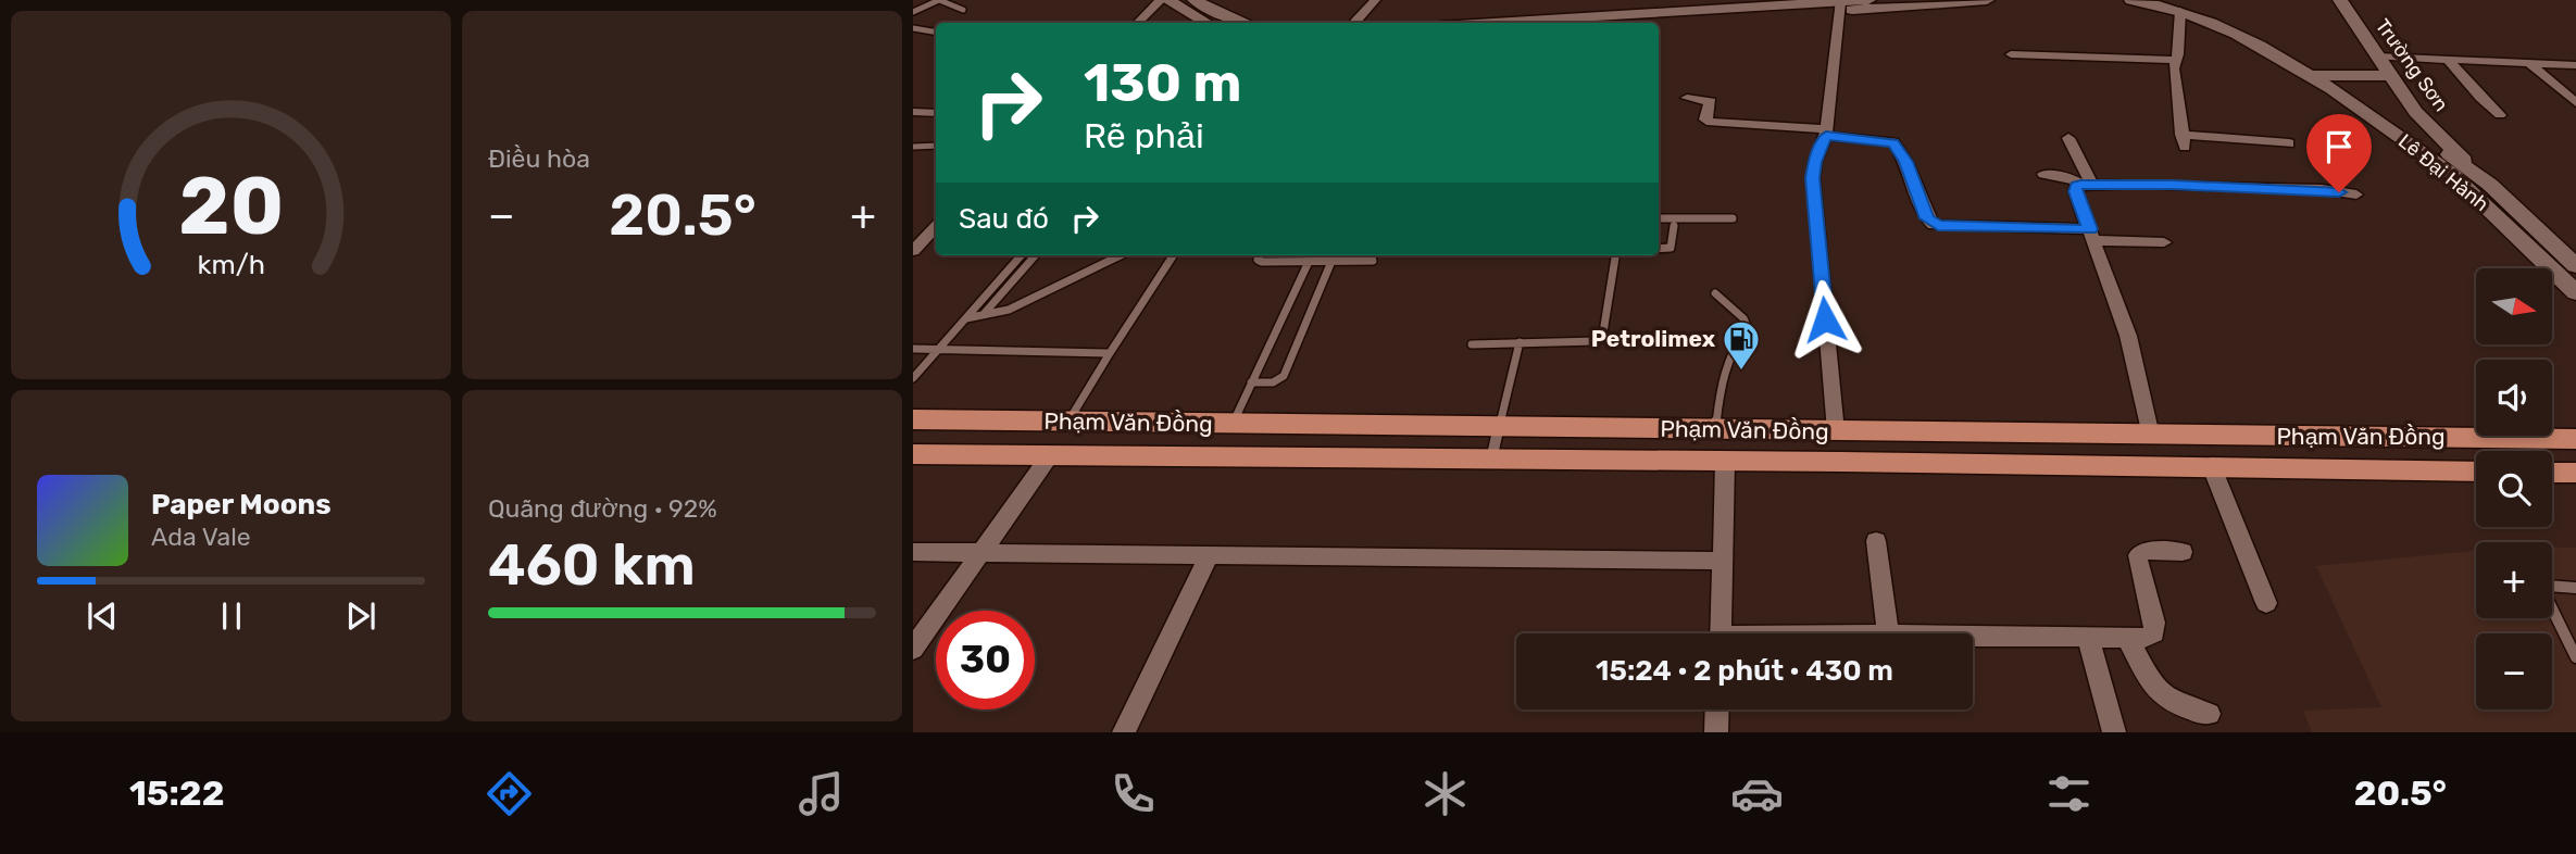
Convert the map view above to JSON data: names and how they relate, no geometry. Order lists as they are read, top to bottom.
{
  "streets": {
    "main road": ["Trường Sơn", "Lê Đại Hành", "Phạm Văn Đồng"]
  },
  "crossings": [
    ["Trường Sơn", "Lê Đại Hành"]
  ],
  "places": {
    "fuel station": ["Petrolimex"]
  },
  "north": "right",
  "page": {
    "tile": [
      "Điều hòa",
      ["Quãng đường · 92%", "460 km"]
    ],
    "turn": ["130 m", "Rẽ phải"],
    "then": "Sau đó",
    "heat": ["−", "20.5°", "+"],
    "map_buttons": ["+", "−"],
    "song": ["Paper Moons", "Ada Vale"],
    "limit": "30",
    "trip": "15:24 · 2 phút · 430 m",
    "tabs": ["15:22", "20.5°"],
    "gauge": ["20", "km/h"]
  }
}
